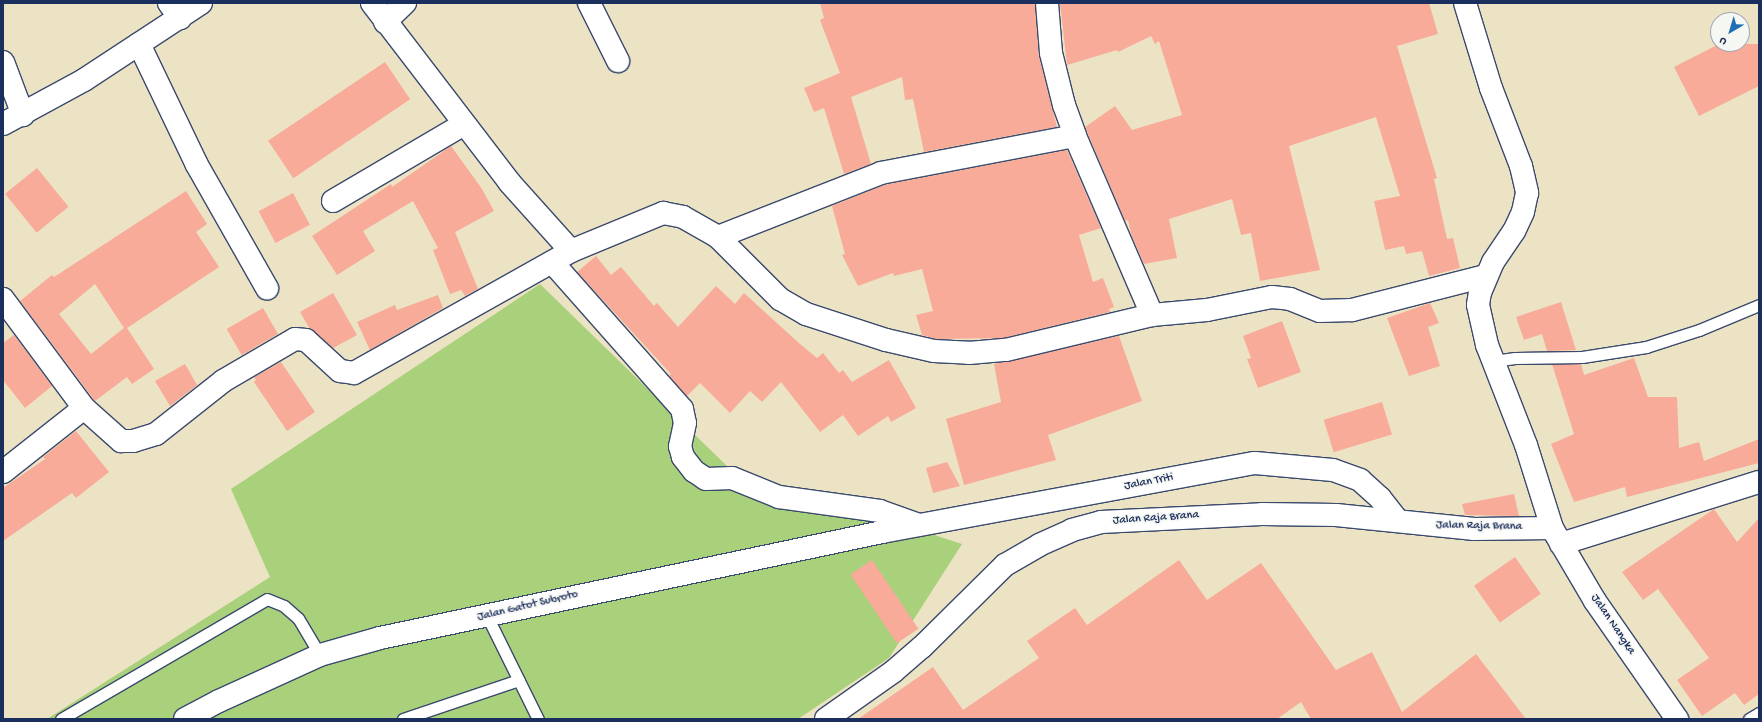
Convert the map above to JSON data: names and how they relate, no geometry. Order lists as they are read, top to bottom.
{
  "streets": {
    "street": [
      "Jalan Triti",
      "Jalan Raja Brana",
      "Jalan Gatot Subroto",
      "Jalan Nangka"
    ]
  },
  "crossings": [
    ["Jalan Triti", "Jalan Raja Brana"],
    ["Jalan Triti", "Jalan Gatot Subroto"],
    ["Jalan Raja Brana", "Jalan Nangka"]
  ],
  "north": "bottom left"
}
